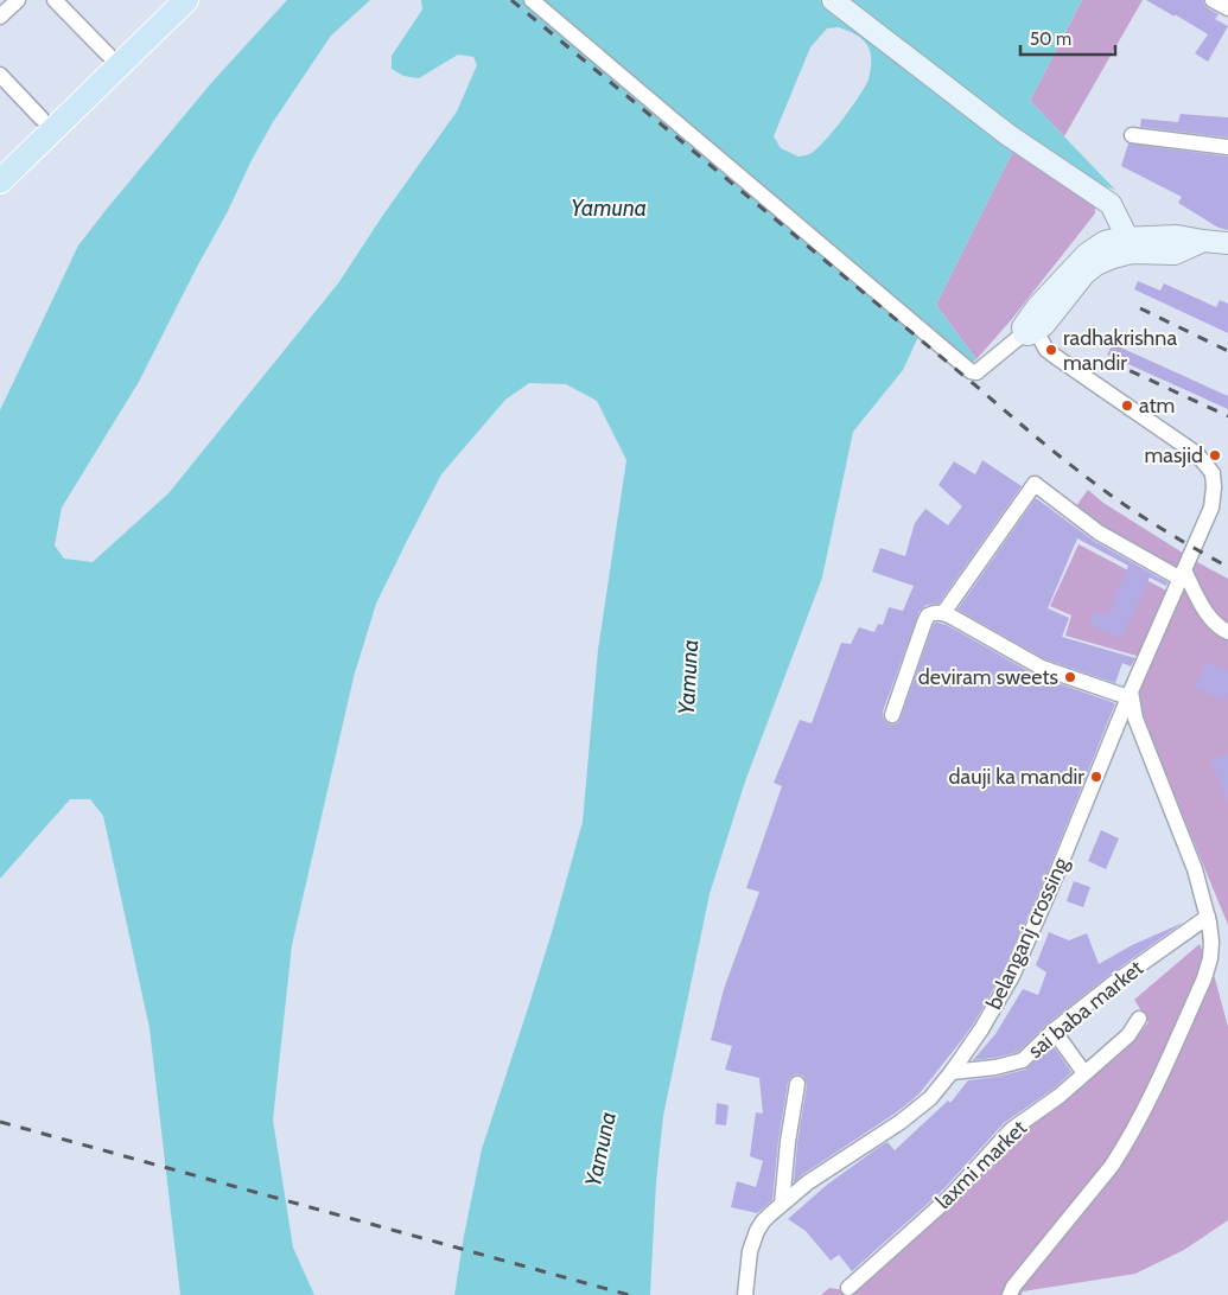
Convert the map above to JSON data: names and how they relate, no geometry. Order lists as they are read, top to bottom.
{
  "streets": {
    "street": ["belanganj crossing", "sai baba market", "laxmi market"]
  },
  "crossings": [
    ["belanganj crossing", "sai baba market"]
  ],
  "water": ["Yamuna"],
  "places": [
    "radhakrishna mandir",
    "atm",
    "masjid",
    "deviram sweets",
    "dauji ka mandir"
  ],
  "scale_bar": "50 m"
}
